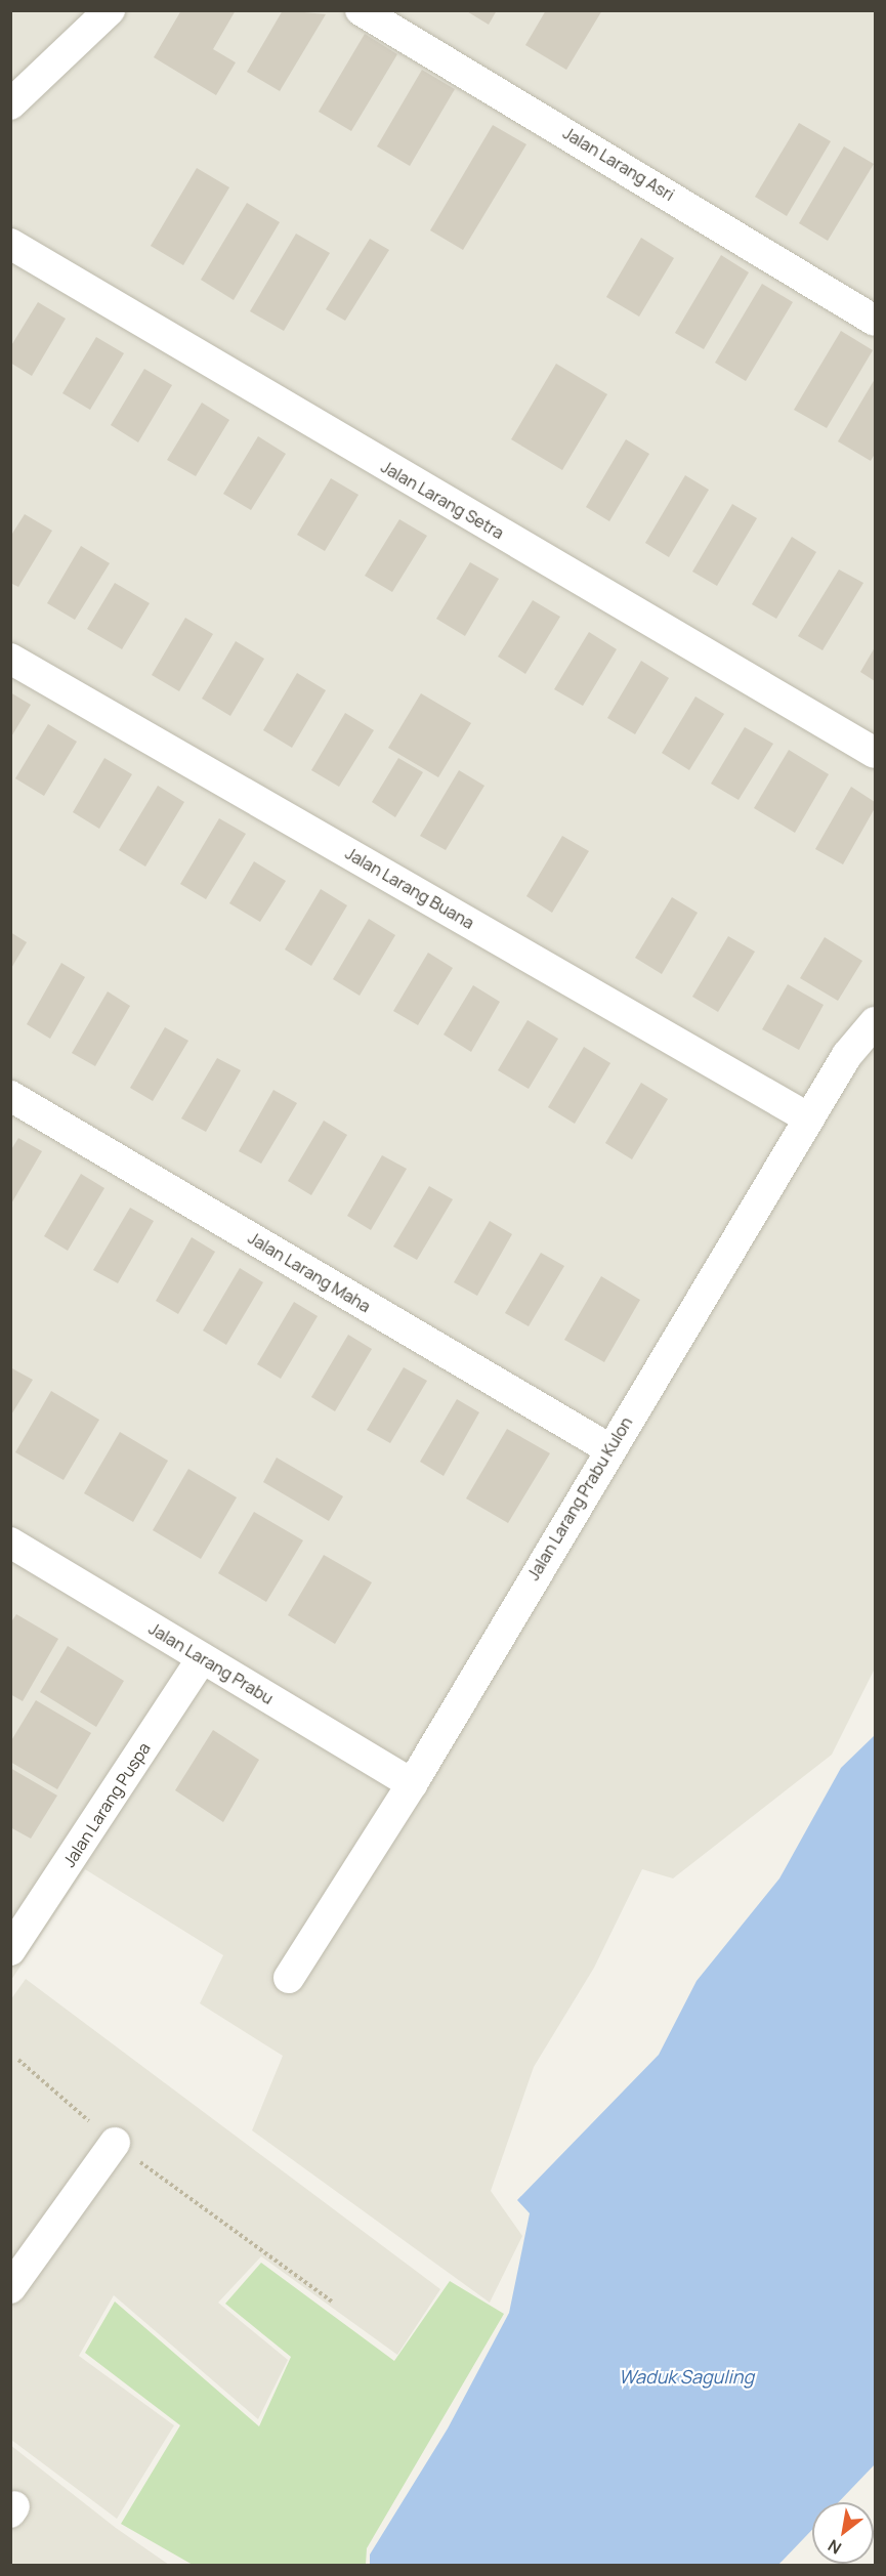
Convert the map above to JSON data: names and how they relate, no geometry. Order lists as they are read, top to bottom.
{
  "streets": {
    "street": [
      "Jalan Larang Asri",
      "Jalan Larang Setra",
      "Jalan Larang Buana",
      "Jalan Larang Maha",
      "Jalan Larang Prabu Kulon",
      "Jalan Larang Prabu",
      "Jalan Larang Puspa"
    ]
  },
  "crossings": [
    ["Jalan Larang Buana", "Jalan Larang Prabu Kulon"],
    ["Jalan Larang Maha", "Jalan Larang Prabu Kulon"],
    ["Jalan Larang Prabu Kulon", "Jalan Larang Prabu"],
    ["Jalan Larang Prabu", "Jalan Larang Puspa"]
  ],
  "water": ["Waduk Saguling"],
  "north": "bottom left"
}
